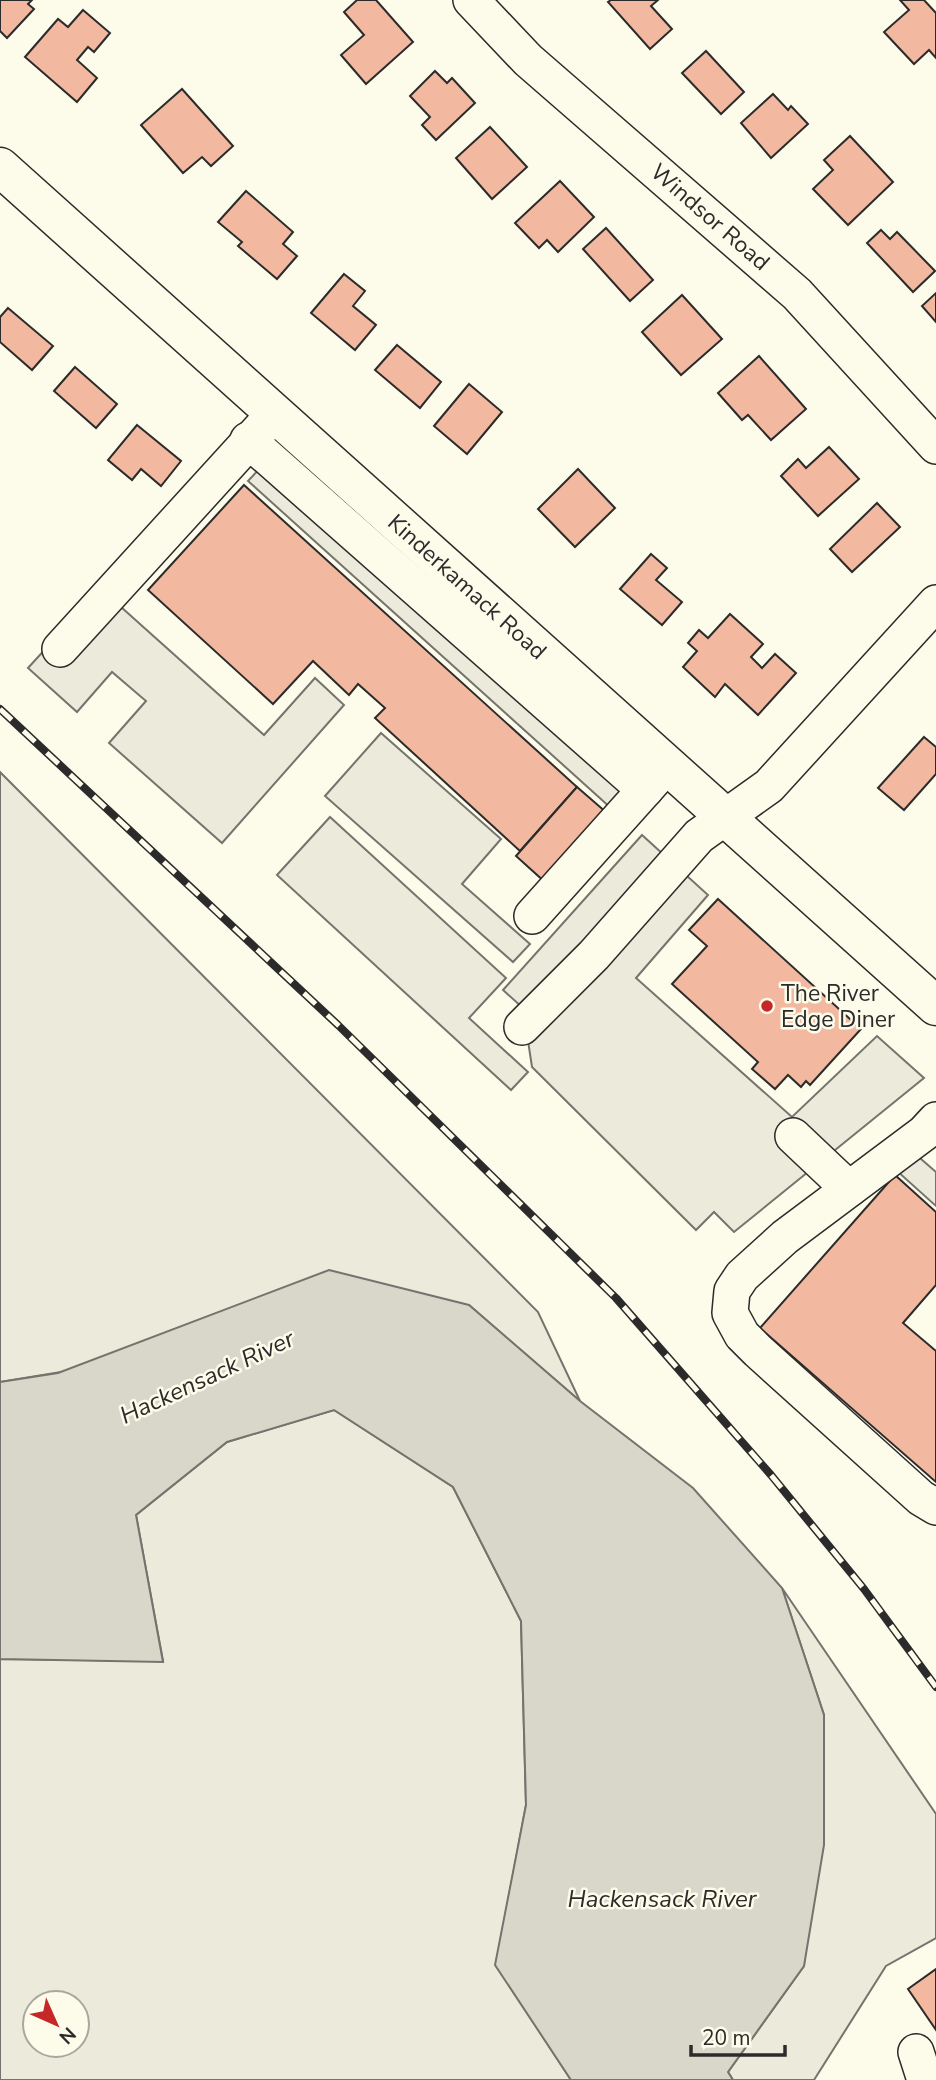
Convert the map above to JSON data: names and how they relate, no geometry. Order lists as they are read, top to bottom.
{
  "streets": {
    "main road": ["Kinderkamack Road"],
    "street": ["Windsor Road"]
  },
  "water": ["Hackensack River"],
  "places": ["The River Edge Diner"],
  "scale_bar": "20 m",
  "north": "bottom right"
}
